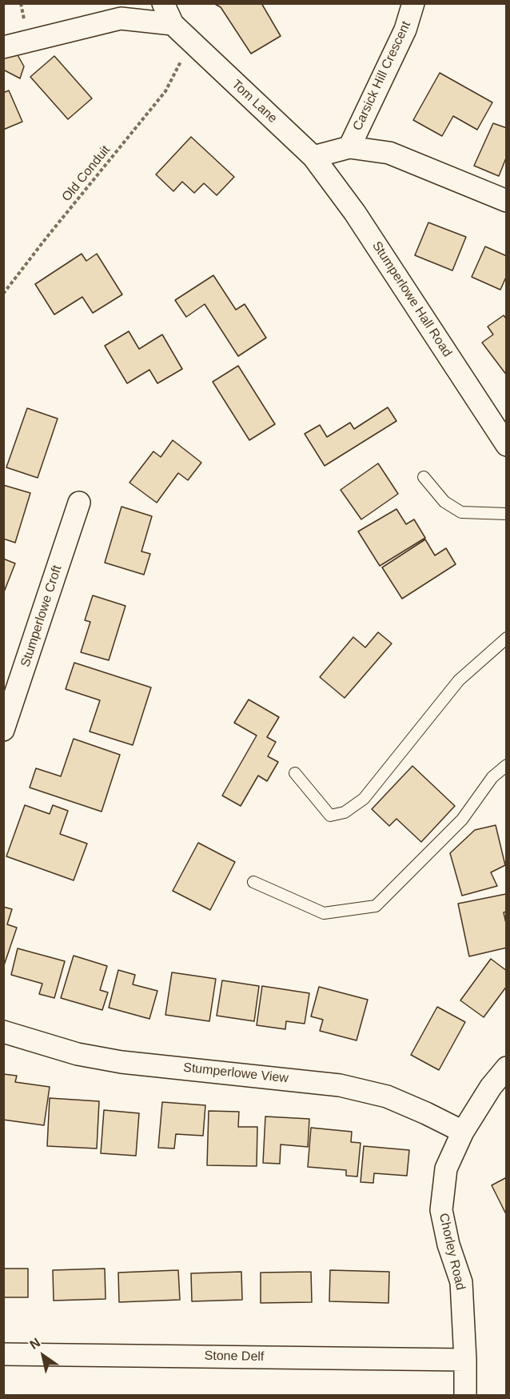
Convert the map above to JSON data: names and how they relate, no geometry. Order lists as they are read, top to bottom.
{
  "streets": {
    "street": [
      "Carsick Hill Crescent",
      "Tom Lane",
      "Stumperlowe Hall Road",
      "Stumperlowe Croft",
      "Stumperlowe View",
      "Chorley Road",
      "Stone Delf"
    ],
    "path": ["Old Conduit"]
  },
  "crossings": [
    ["Tom Lane", "Stumperlowe Hall Road"],
    ["Stumperlowe View", "Chorley Road"],
    ["Chorley Road", "Stone Delf"]
  ],
  "north": "top left"
}
